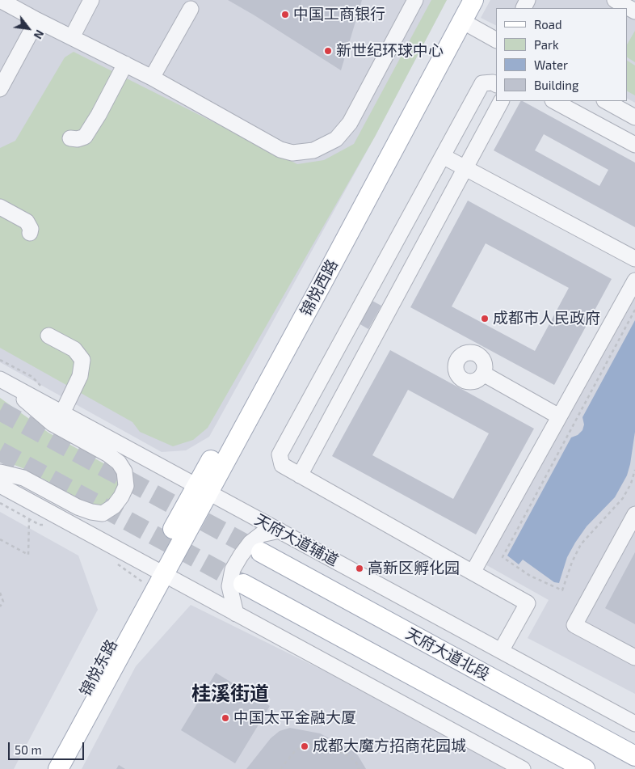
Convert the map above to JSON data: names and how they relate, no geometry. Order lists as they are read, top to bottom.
{
  "streets": {
    "main road": ["锦悦西路", "天府大道北段", "锦悦东路"],
    "street": ["天府大道辅道"]
  },
  "crossings": [
    ["锦悦西路", "天府大道辅道"],
    ["锦悦西路", "锦悦东路"]
  ],
  "districts": ["桂溪街道"],
  "places": [
    "中国工商银行",
    "新世纪环球中心",
    "成都市人民政府",
    "高新区孵化园",
    "中国太平金融大厦",
    "成都大魔方招商花园城"
  ],
  "legend": [
    "Road",
    "Park",
    "Water",
    "Building"
  ],
  "scale_bar": "50 m",
  "north": "bottom right"
}
